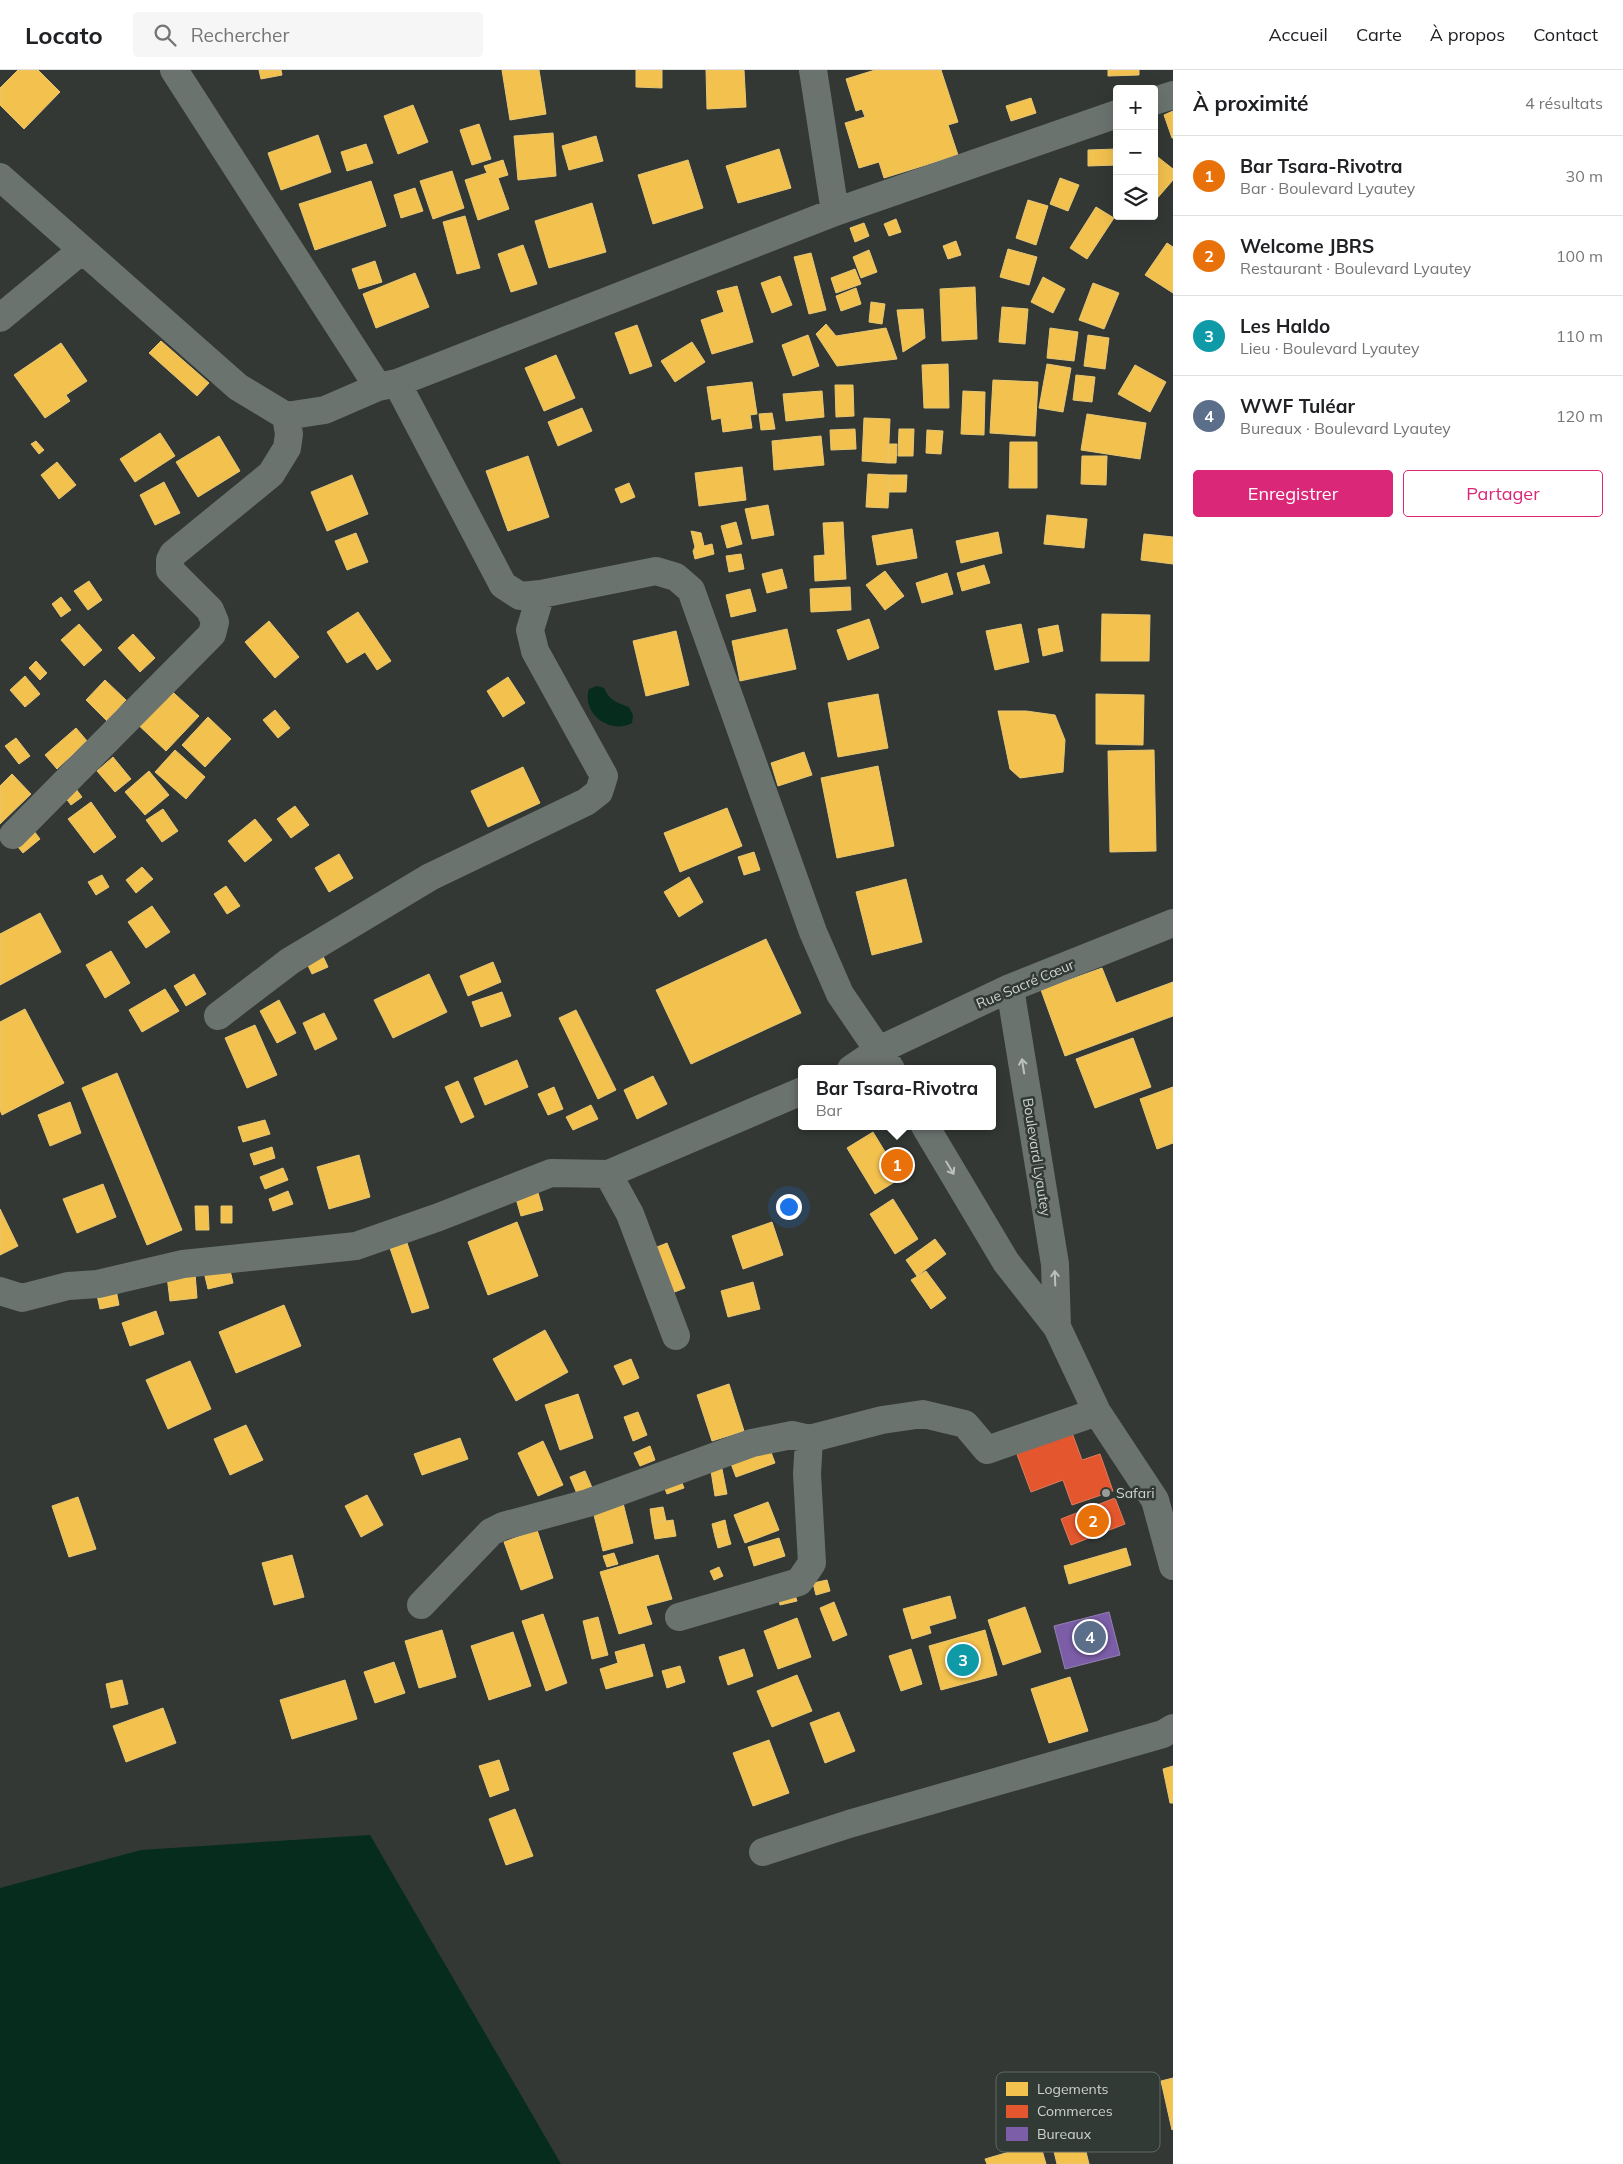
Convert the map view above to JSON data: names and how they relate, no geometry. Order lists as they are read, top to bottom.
{
  "streets": {
    "street": ["Rue Sacré Cœur", "Boulevard Lyautey"]
  },
  "crossings": [
    ["Rue Sacré Cœur", "Boulevard Lyautey"]
  ],
  "places": ["Safari"],
  "legend": ["Logements", "Commerces", "Bureaux"],
  "page": {
    "header": "Locato",
    "search": "Rechercher",
    "nav": [
      "Accueil",
      "Carte",
      "À propos",
      "Contact"
    ],
    "heading": ["À proximité", "4 résultats"],
    "map_buttons": ["+", "−"],
    "list": [
      {
        "mark": "1",
        "name": "Bar Tsara-Rivotra",
        "note": "Bar · Boulevard Lyautey",
        "value": "30 m"
      },
      {
        "mark": "2",
        "name": "Welcome JBRS",
        "note": "Restaurant · Boulevard Lyautey",
        "value": "100 m"
      },
      {
        "mark": "3",
        "name": "Les Haldo",
        "note": "Lieu · Boulevard Lyautey",
        "value": "110 m"
      },
      {
        "mark": "4",
        "name": "WWF Tuléar",
        "note": "Bureaux · Boulevard Lyautey",
        "value": "120 m"
      }
    ],
    "buttons": ["Enregistrer", "Partager"],
    "popup": ["Bar Tsara-Rivotra", "Bar"],
    "pins": [
      "1",
      "2",
      "4",
      "3"
    ]
  }
}
